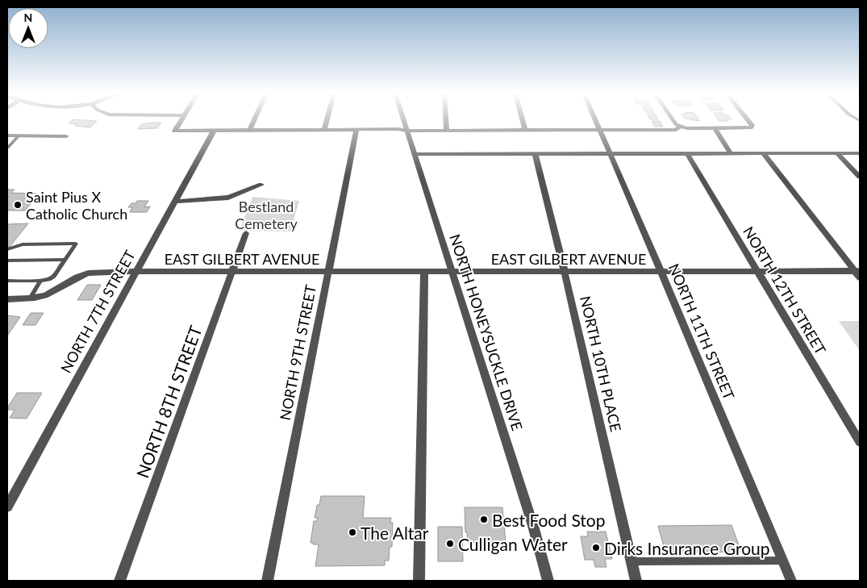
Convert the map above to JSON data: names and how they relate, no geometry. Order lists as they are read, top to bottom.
{
  "streets": {
    "street": [
      "EAST GILBERT AVENUE",
      "NORTH 12TH STREET",
      "NORTH 7TH STREET",
      "NORTH 11TH STREET",
      "NORTH HONEYSUCKLE DRIVE",
      "NORTH 9TH STREET",
      "NORTH 10TH PLACE",
      "NORTH 8TH STREET"
    ]
  },
  "crossings": [
    ["EAST GILBERT AVENUE", "NORTH 12TH STREET"],
    ["EAST GILBERT AVENUE", "NORTH 7TH STREET"],
    ["EAST GILBERT AVENUE", "NORTH 11TH STREET"],
    ["EAST GILBERT AVENUE", "NORTH HONEYSUCKLE DRIVE"],
    ["EAST GILBERT AVENUE", "NORTH 9TH STREET"],
    ["EAST GILBERT AVENUE", "NORTH 10TH PLACE"],
    ["EAST GILBERT AVENUE", "NORTH 8TH STREET"]
  ],
  "parks": ["Bestland Cemetery"],
  "places": [
    "Saint Pius X Catholic Church",
    "Best Food Stop",
    "The Altar",
    "Culligan Water",
    "Dirks Insurance Group"
  ],
  "north": "top"
}
